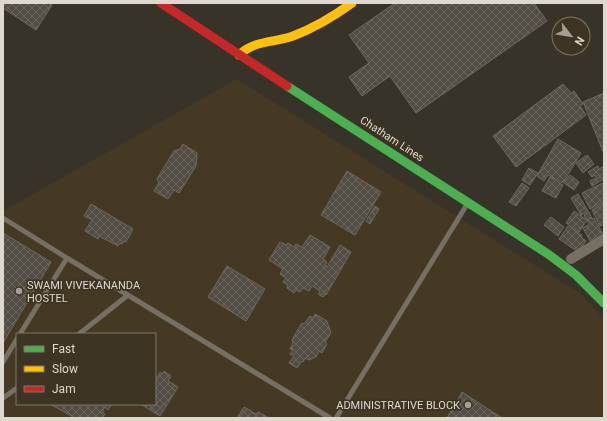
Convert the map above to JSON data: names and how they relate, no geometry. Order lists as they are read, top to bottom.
{
  "streets": {
    "main road": ["Chatham Lines"]
  },
  "places": ["SWAMI VIVEKANANDA HOSTEL", "ADMINISTRATIVE BLOCK"],
  "legend": ["Fast", "Slow", "Jam"],
  "north": "bottom right"
}
